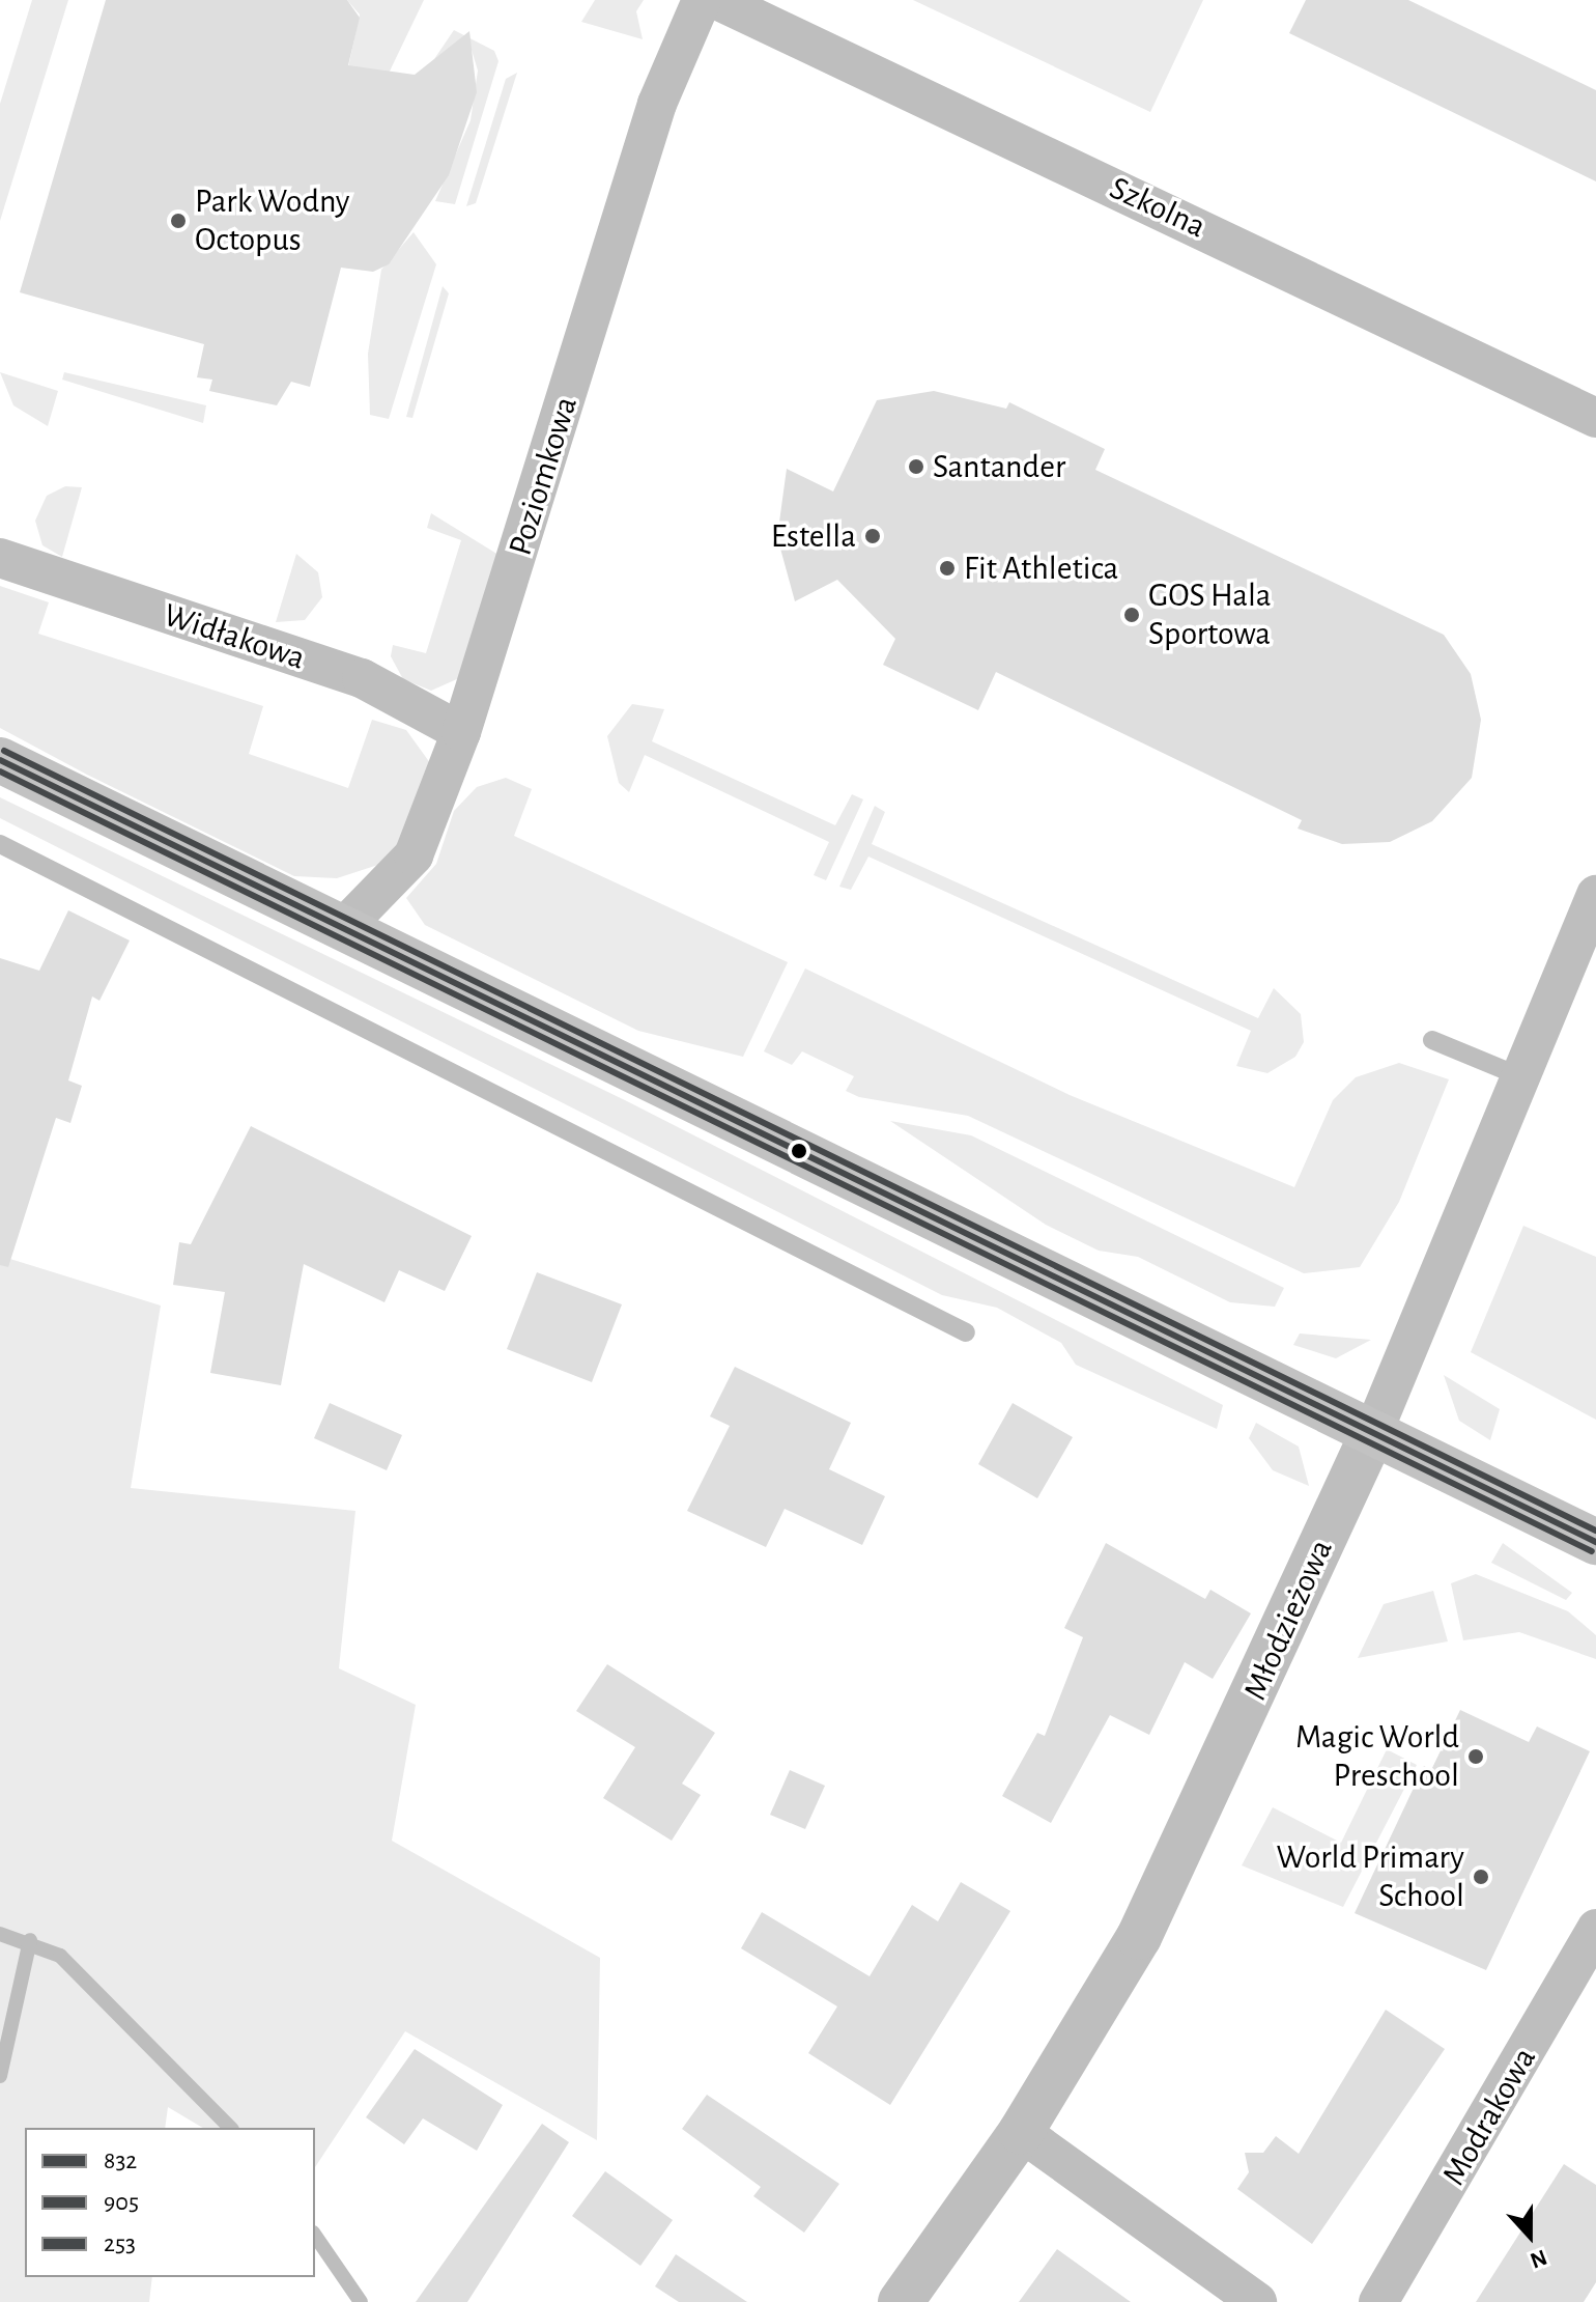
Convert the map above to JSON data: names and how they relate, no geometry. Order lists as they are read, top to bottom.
{
  "streets": {
    "street": [
      "Szkolna",
      "Poziomkowa",
      "Widłakowa",
      "Młodzieżowa",
      "Modrakowa"
    ]
  },
  "crossings": [
    ["Poziomkowa", "Widłakowa"]
  ],
  "places": [
    "Park Wodny Octopus",
    "Santander",
    "Estella",
    "Fit Athletica",
    "GOS Hala Sportowa",
    "Magic World Preschool",
    "World Primary School"
  ],
  "lines": ["transit line 253", "transit line 832", "transit line 905"],
  "legend": ["832", "905", "253"],
  "north": "bottom"
}
